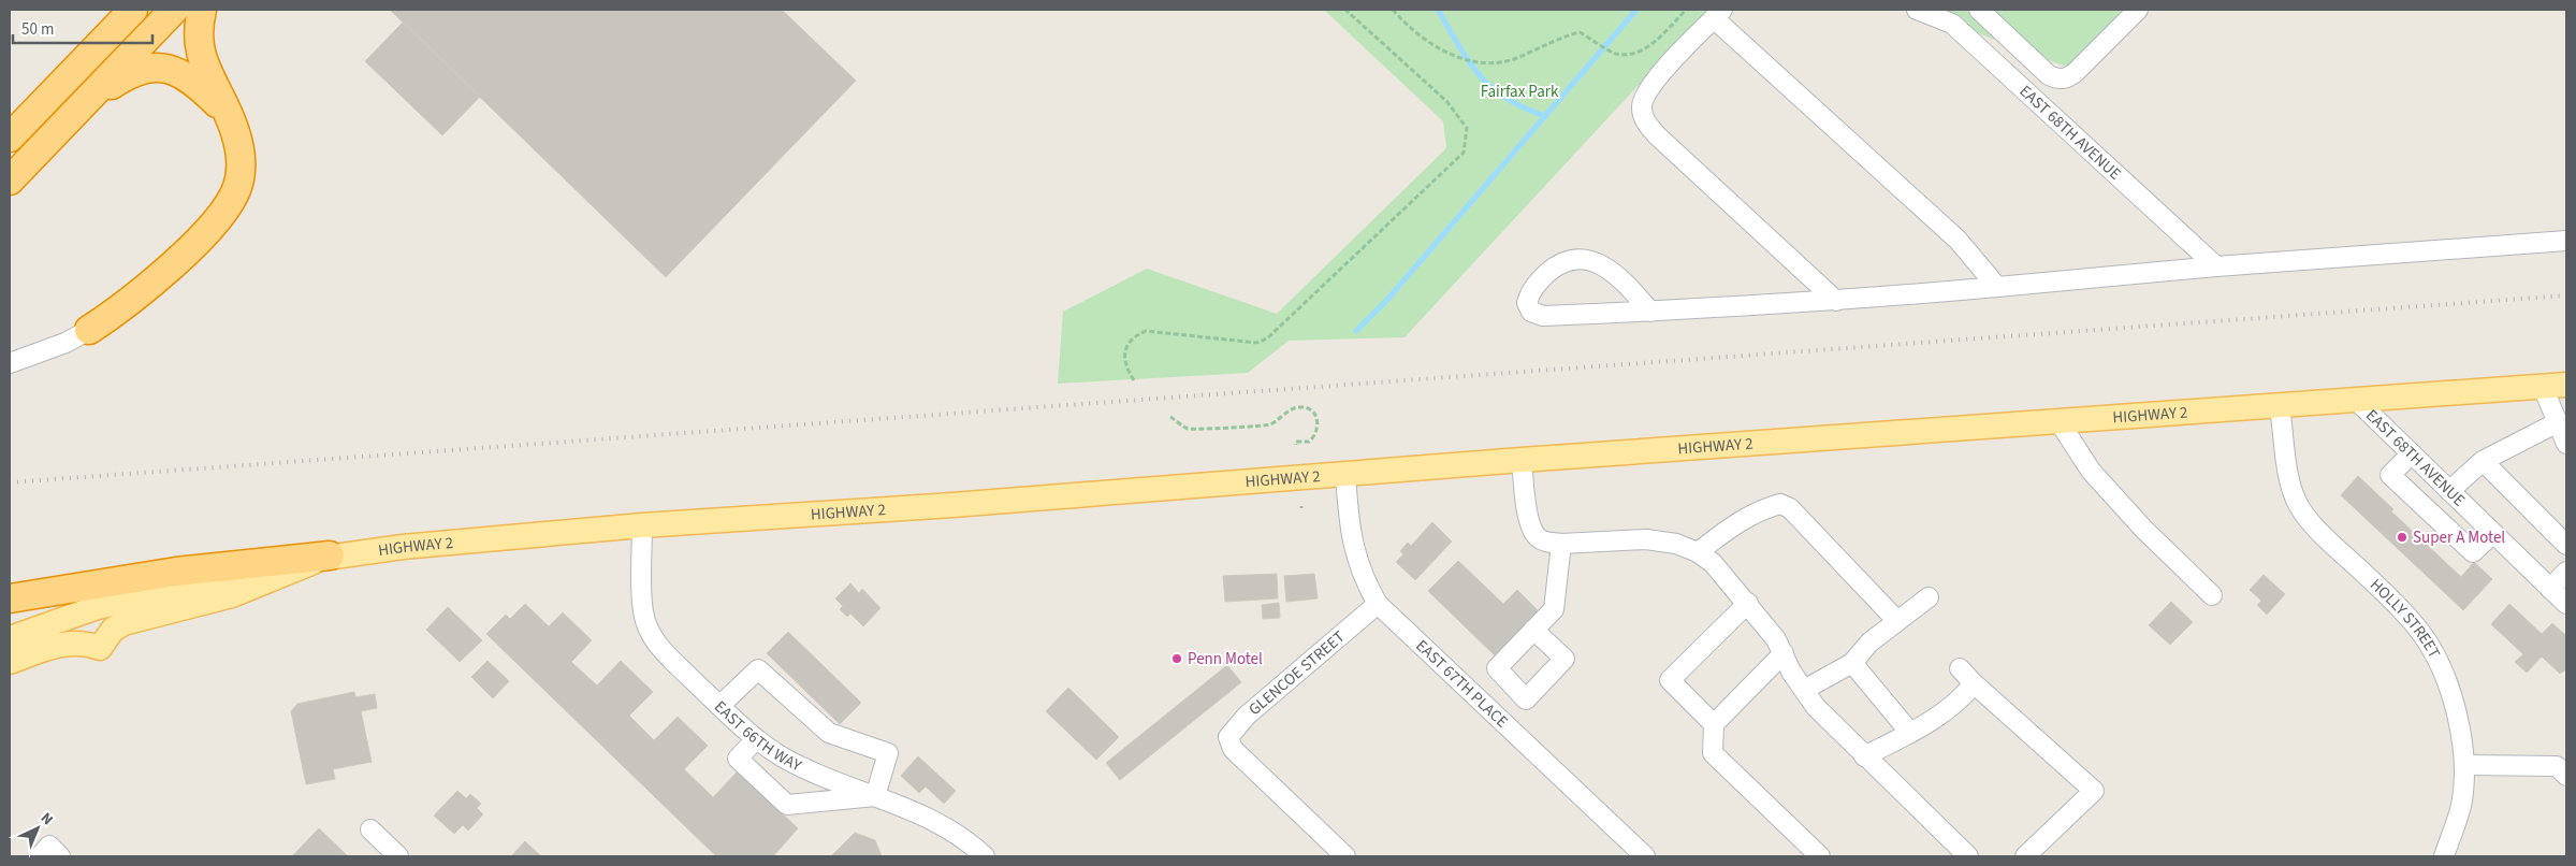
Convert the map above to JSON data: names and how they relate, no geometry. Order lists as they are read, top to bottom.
{
  "streets": {
    "main road": ["HIGHWAY 2"],
    "street": [
      "EAST 68TH AVENUE",
      "HOLLY STREET",
      "GLENCOE STREET",
      "EAST 67TH PLACE",
      "EAST 66TH WAY"
    ]
  },
  "crossings": [
    ["EAST 68TH AVENUE", "HIGHWAY 2"],
    ["HIGHWAY 2", "HOLLY STREET"],
    ["HIGHWAY 2", "EAST 67TH PLACE"],
    ["HIGHWAY 2", "EAST 66TH WAY"],
    ["GLENCOE STREET", "EAST 67TH PLACE"]
  ],
  "parks": ["Fairfax Park"],
  "places": ["Super A Motel", "Penn Motel"],
  "scale_bar": "50 m",
  "north": "top right"
}
